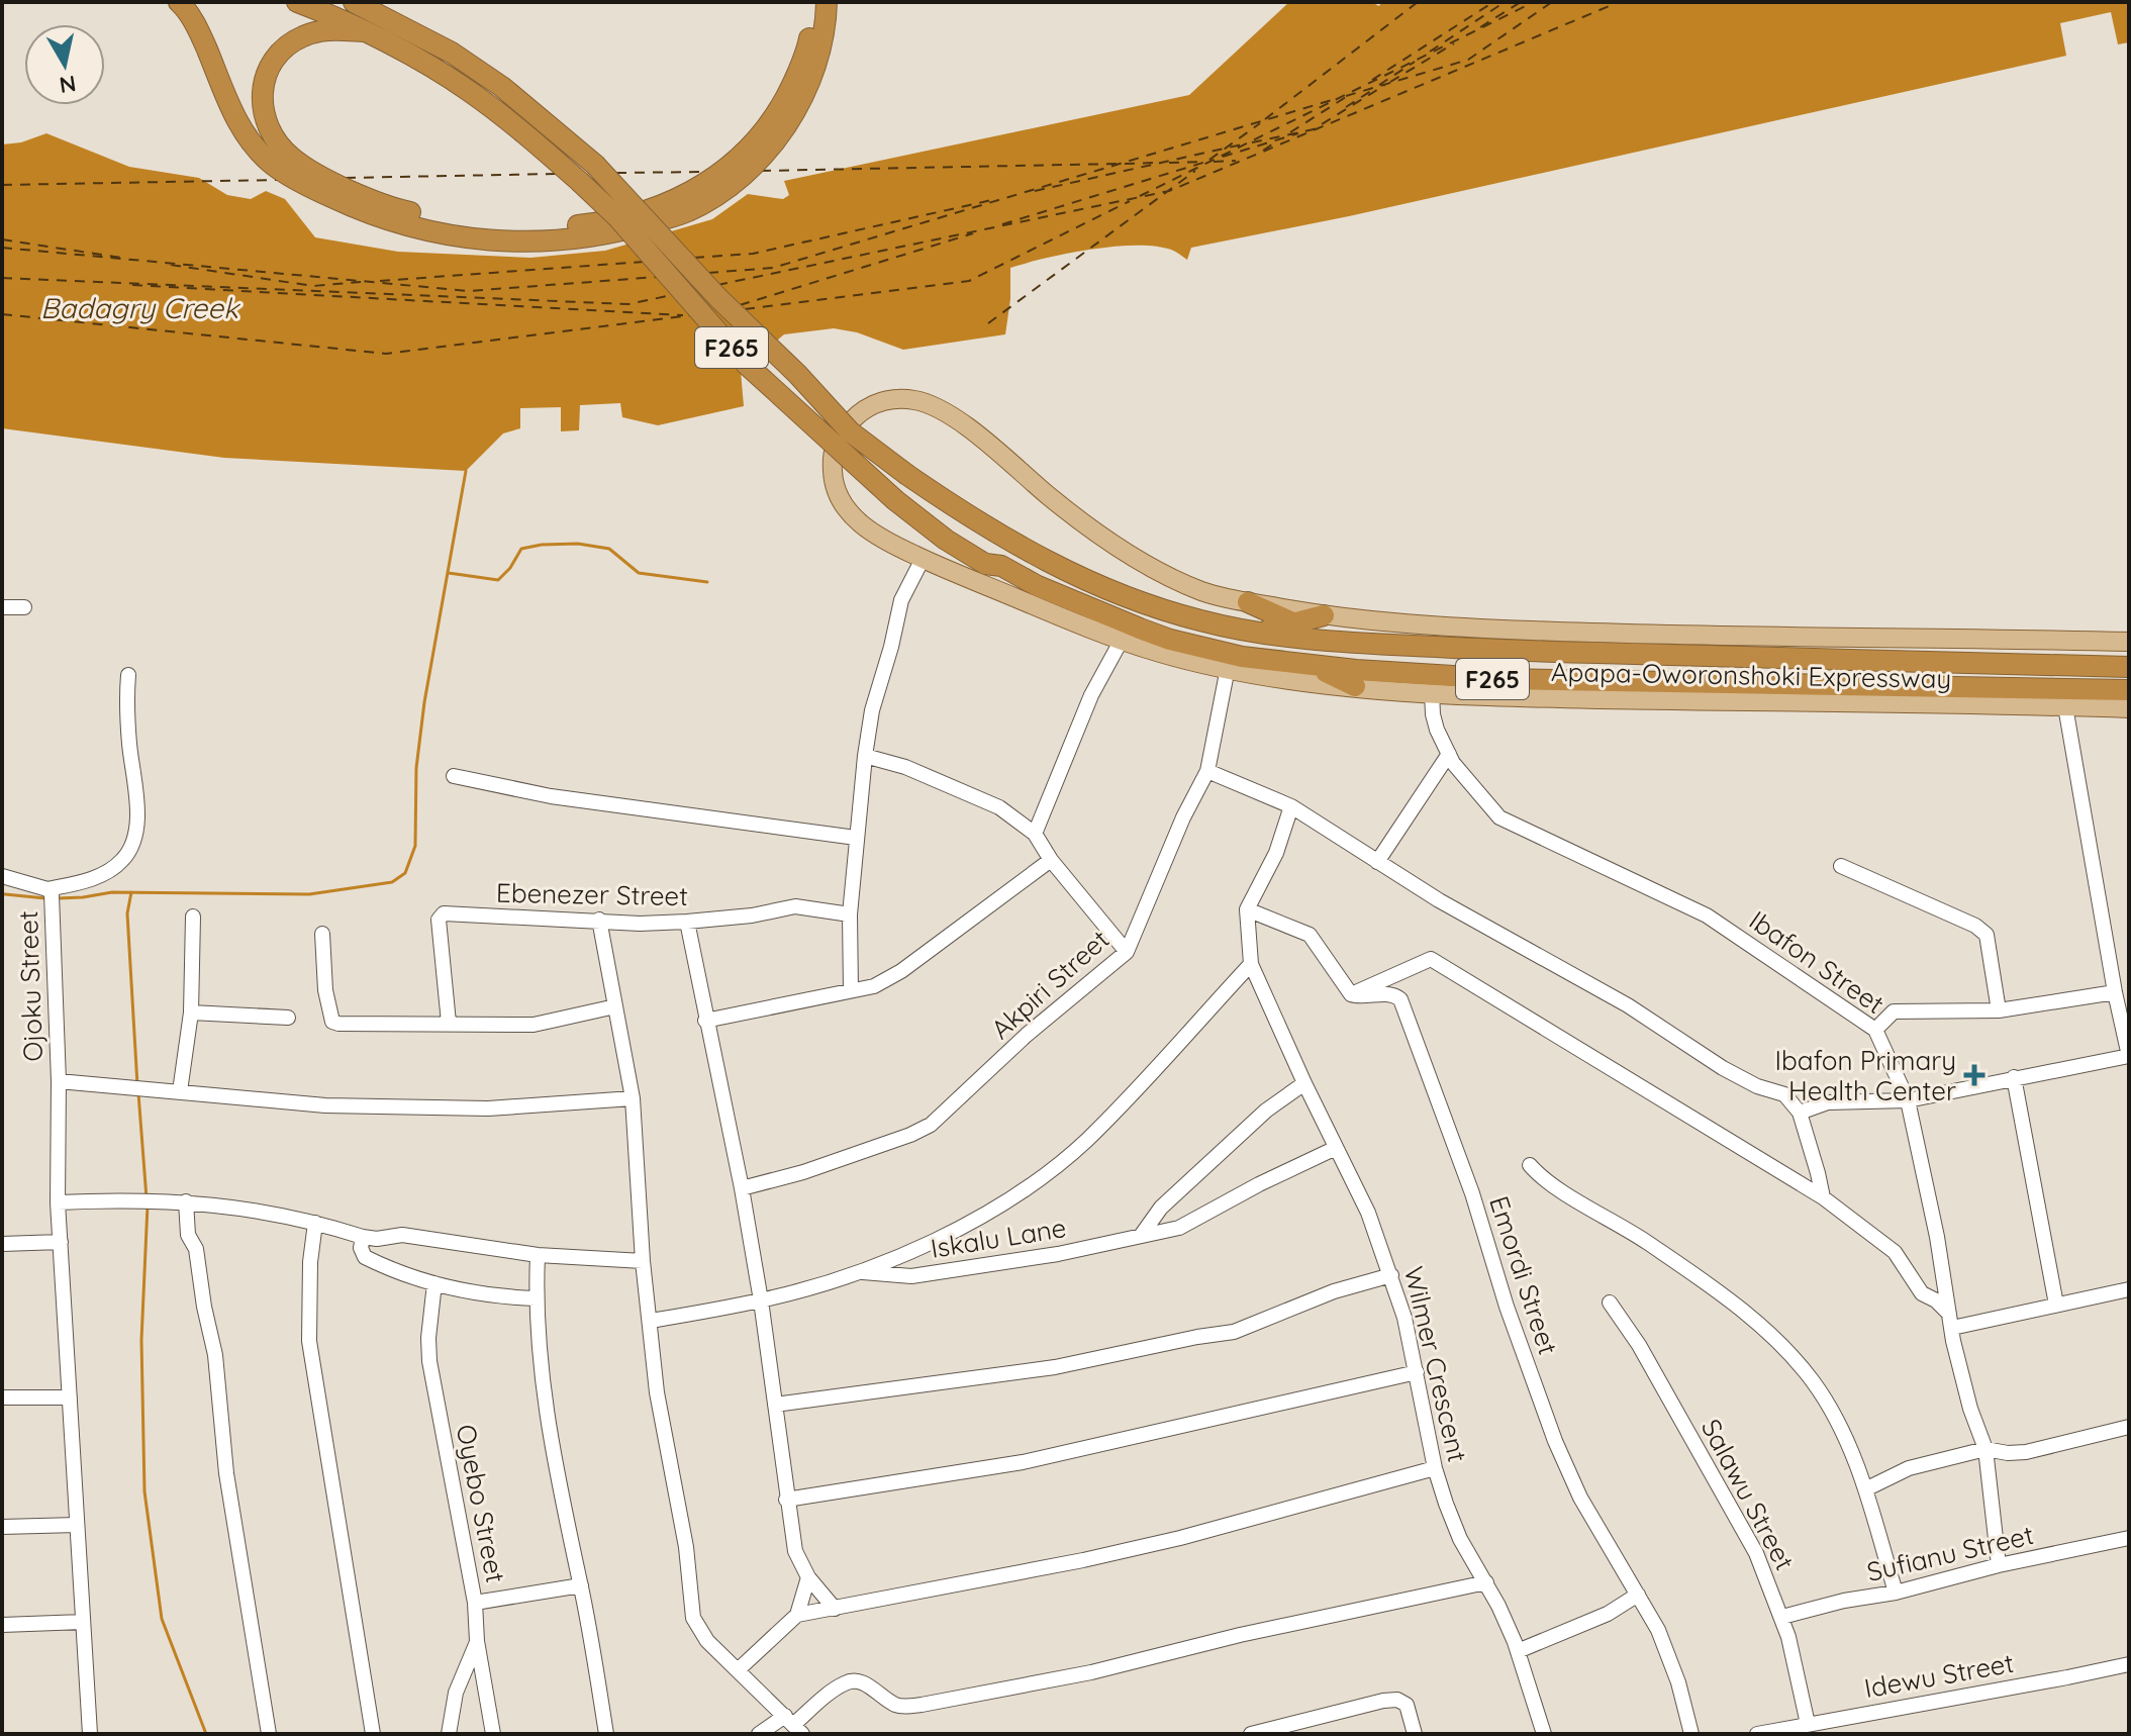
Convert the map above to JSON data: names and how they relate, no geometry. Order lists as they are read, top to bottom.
{
  "streets": {
    "highway": ["F265", "Apapa-Oworonshoki Expressway"],
    "street": [
      "Ebenezer Street",
      "Ibafon Street",
      "Akpiri Street",
      "Ojoku Street",
      "Iskalu Lane",
      "Emordi Street",
      "Wilmer Crescent",
      "Salawu Street",
      "Oyebo Street",
      "Sufianu Street",
      "Idewu Street"
    ]
  },
  "crossings": [
    ["Apapa-Oworonshoki Expressway", "Ibafon Street"],
    ["Apapa-Oworonshoki Expressway", "Akpiri Street"],
    ["Ibafon Street", "Sufianu Street"],
    ["Iskalu Lane", "Wilmer Crescent"],
    ["Salawu Street", "Sufianu Street"],
    ["Salawu Street", "Idewu Street"]
  ],
  "water": ["Badagry Creek"],
  "places": {
    "health": ["Ibafon Primary Health Center"]
  },
  "north": "bottom"
}
